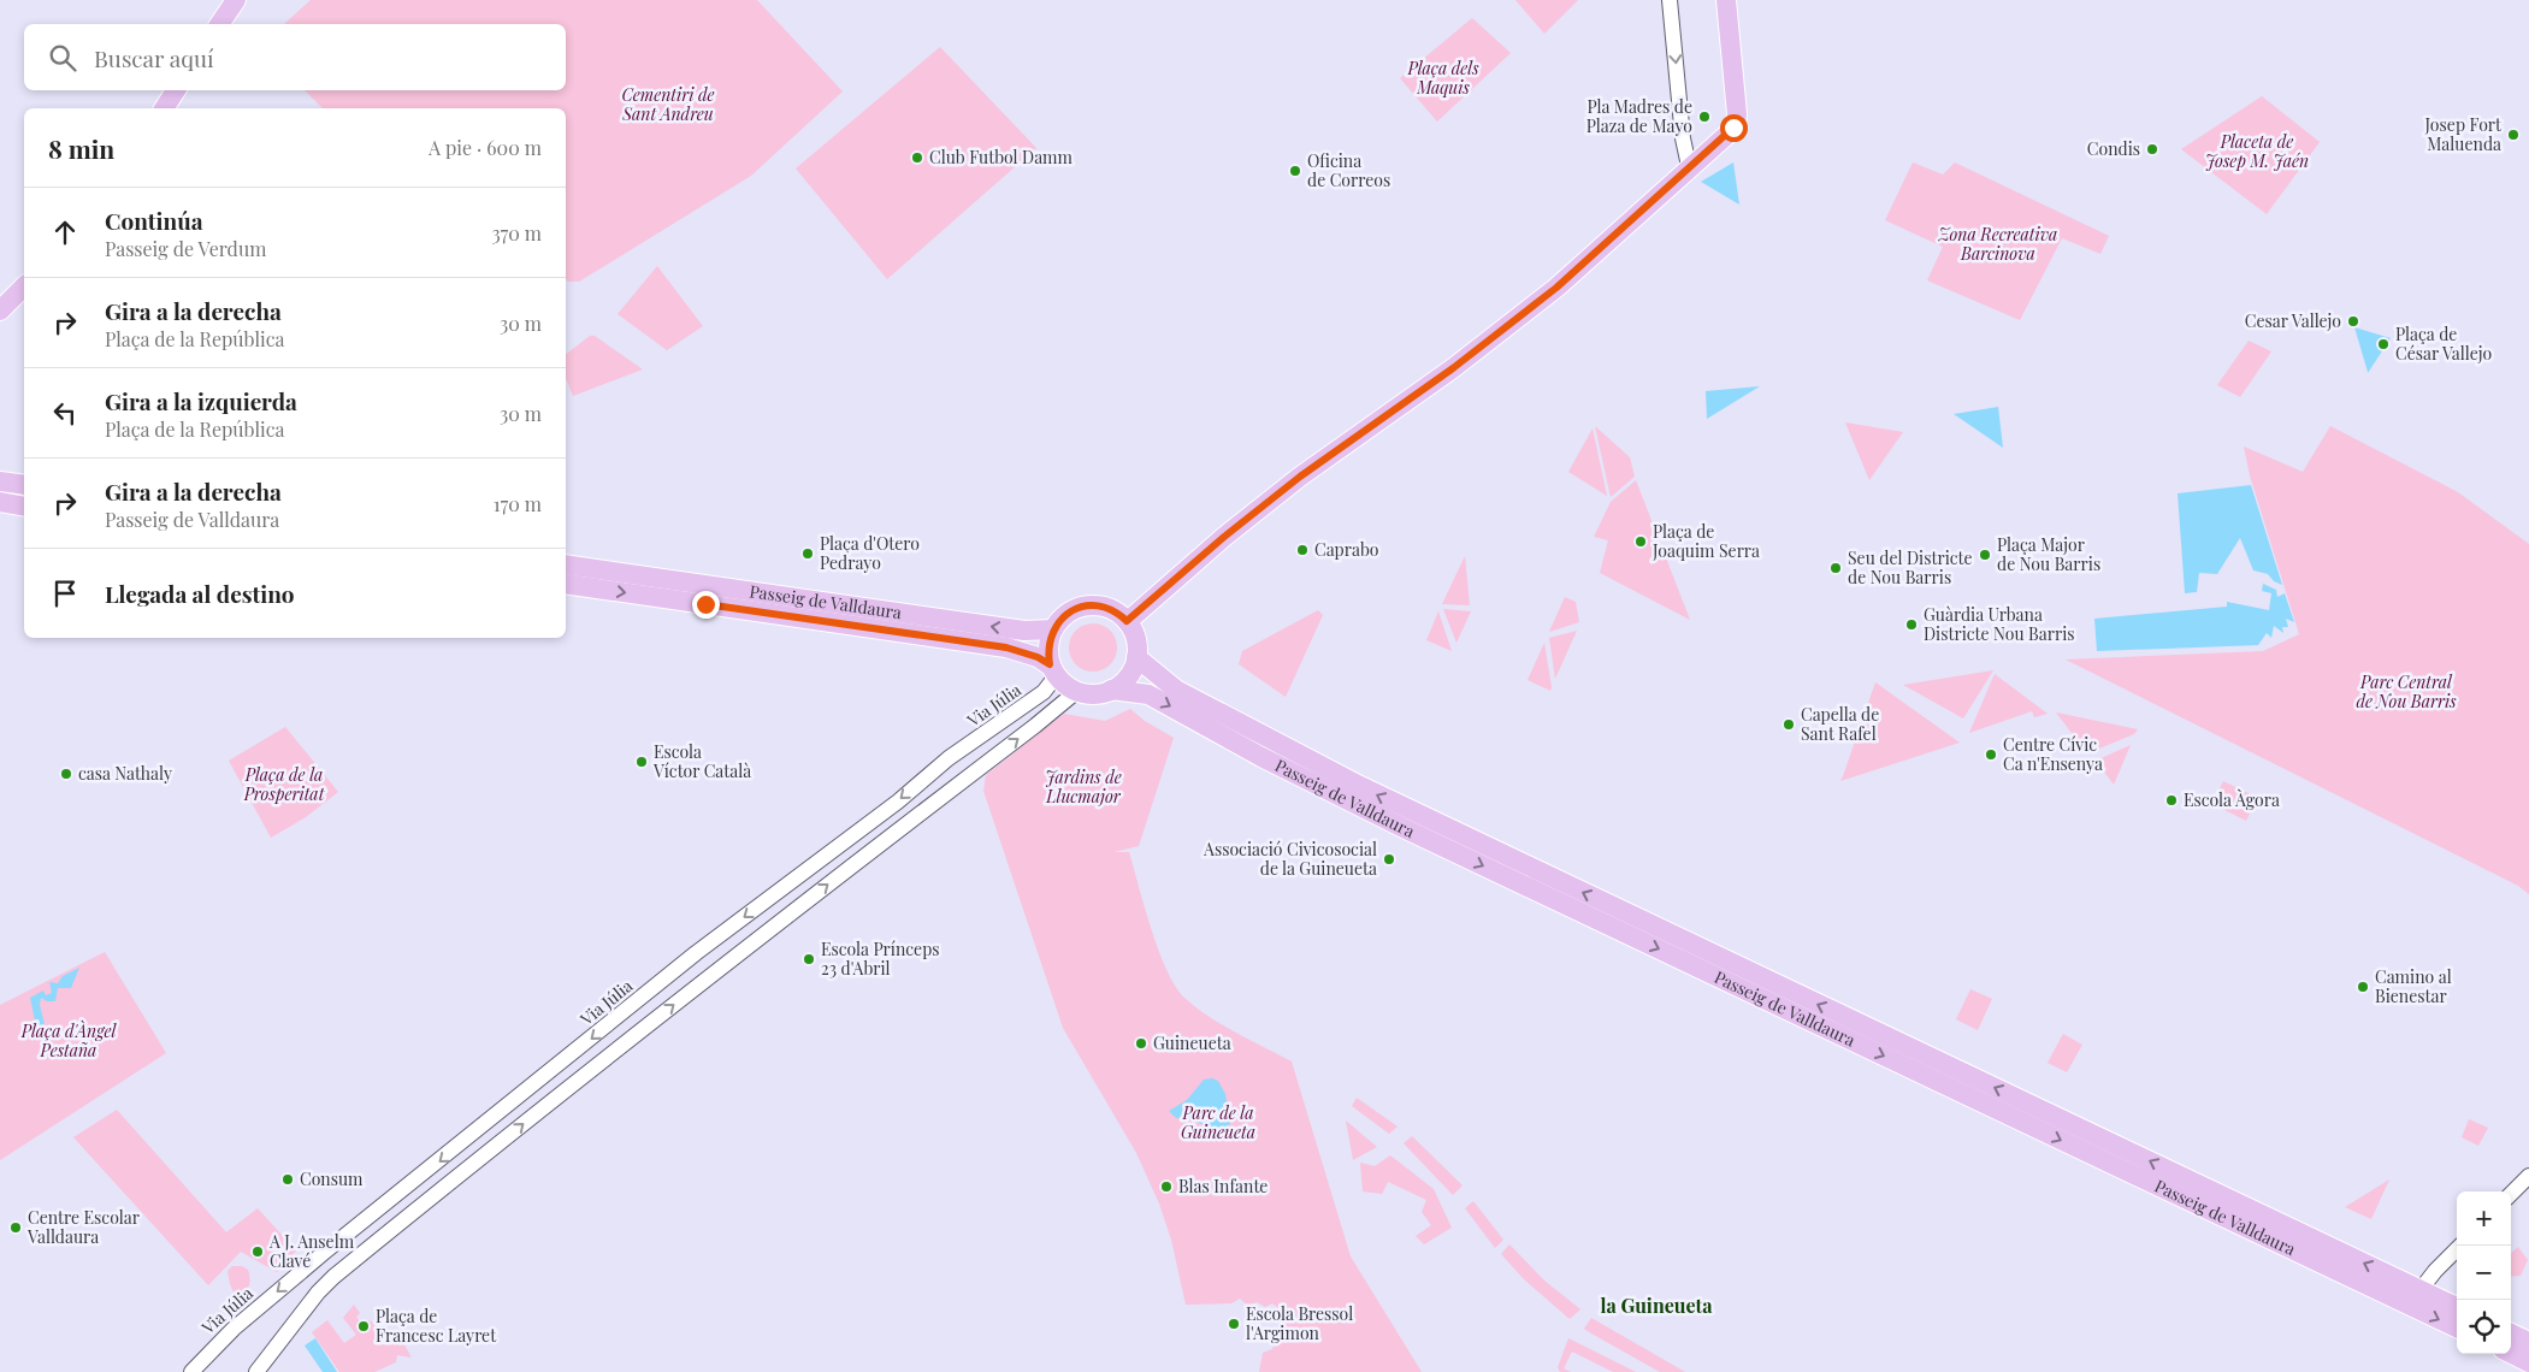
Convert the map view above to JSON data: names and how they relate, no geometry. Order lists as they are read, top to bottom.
{
  "streets": {
    "main road": ["Passeig de Valldaura"],
    "street": ["Via Júlia"]
  },
  "crossings": [
    ["Passeig de Valldaura", "Via Júlia"]
  ],
  "districts": ["la Guineueta"],
  "parks": [
    "Plaça dels Maquis",
    "Cementiri de Sant Andreu",
    "Placeta de Josep M. Jaén",
    "Zona Recreativa Barcinova",
    "Parc Central de Nou Barris",
    "Plaça de la Prosperitat",
    "Jardins de Llucmajor",
    "Plaça d'Àngel Pestaña",
    "Parc de la Guineueta"
  ],
  "places": [
    "Pla Madres de Plaza de Mayo",
    "Josep Fort Maluenda",
    "Condis",
    "Club Futbol Damm",
    "Oficina de Correos",
    "Cesar Vallejo",
    "Plaça de César Vallejo",
    "Plaça de Joaquim Serra",
    "Caprabo",
    "Plaça d'Otero Pedrayo",
    "Plaça Major de Nou Barris",
    "Seu del Districte de Nou Barris",
    "Guàrdia Urbana Districte Nou Barris",
    "Capella de Sant Rafel",
    "Centre Cívic Ca n'Ensenya",
    "Escola Víctor Català",
    "casa Nathaly",
    "Escola Àgora",
    "Associació Civicosocial de la Guineueta",
    "Escola Prínceps 23 d'Abril",
    "Camino al Bienestar",
    "Guineueta",
    "Consum",
    "Blas Infante",
    "Centre Escolar Valldaura",
    "A J. Anselm Clavé",
    "Escola Bressol l'Argimon",
    "Plaça de Francesc Layret"
  ],
  "page": {
    "search": "Buscar aquí",
    "heading": ["8 min", "A pie · 600 m"],
    "list": [
      ["Continúa", "Passeig de Verdum", "370 m"],
      ["Gira a la derecha", "Plaça de la República", "30 m"],
      ["Gira a la izquierda", "Plaça de la República", "30 m"],
      ["Gira a la derecha", "Passeig de Valldaura", "170 m"],
      "Llegada al destino"
    ],
    "map_buttons": ["+", "−"]
  }
}
